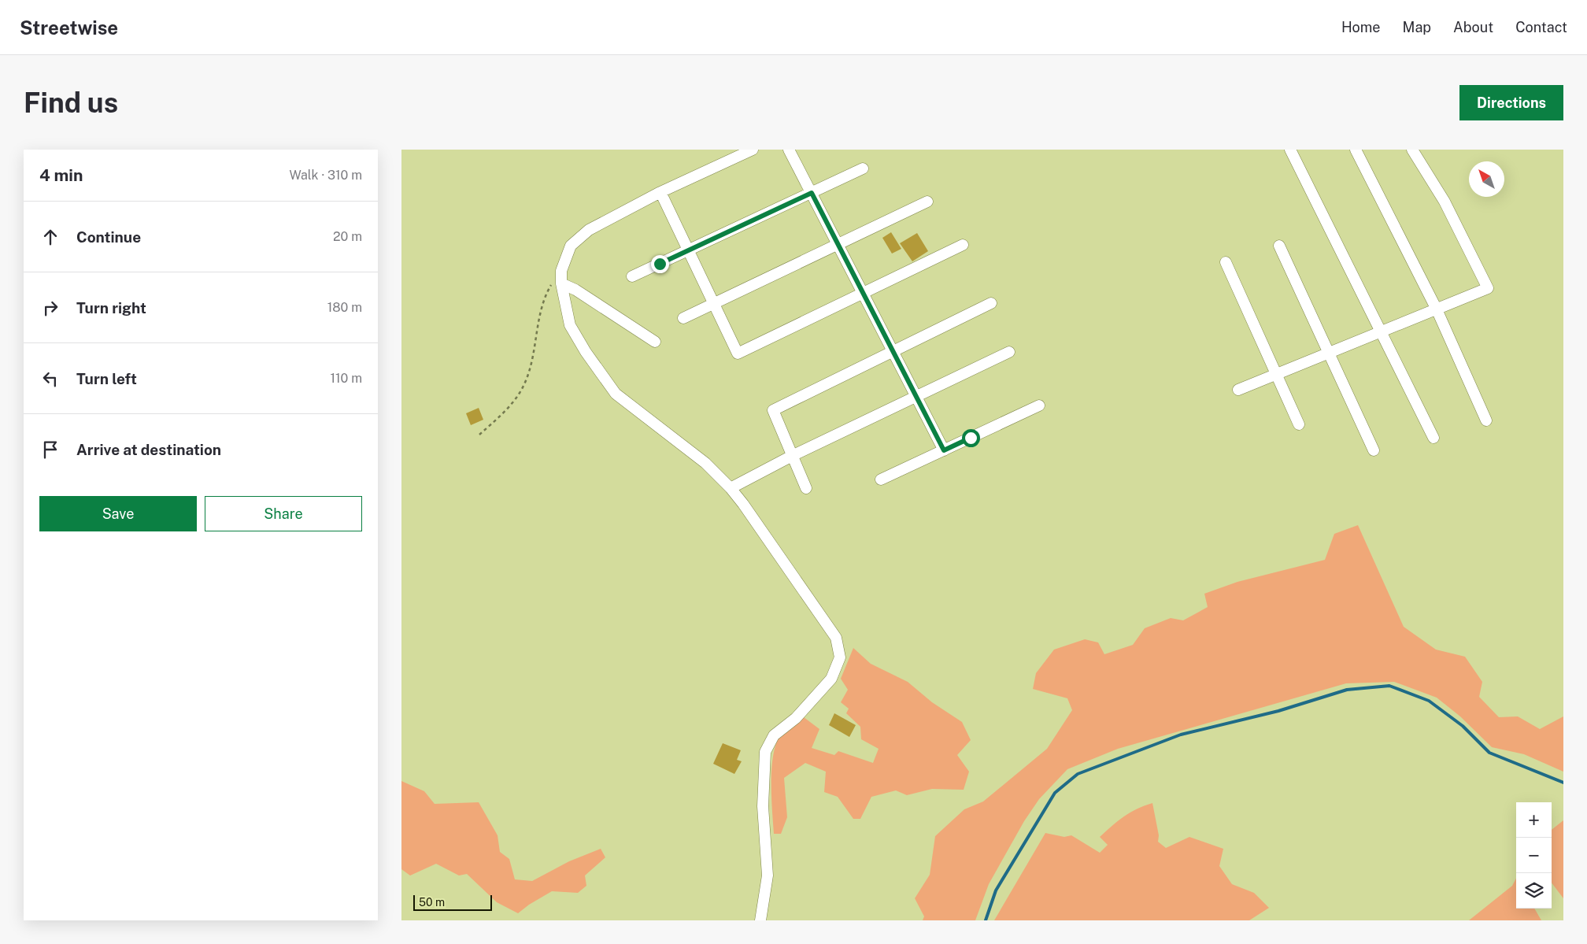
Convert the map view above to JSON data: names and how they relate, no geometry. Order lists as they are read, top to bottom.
{
  "scale_bar": "50 m",
  "north": "top left",
  "page": {
    "header": "Streetwise",
    "nav": [
      "Home",
      "Map",
      "About",
      "Contact"
    ],
    "buttons": [
      "Directions",
      ["Save", "Share"]
    ],
    "title": "Find us",
    "heading": ["4 min", "Walk · 310 m"],
    "list": [
      ["Continue", "20 m"],
      ["Turn right", "180 m"],
      ["Turn left", "110 m"],
      "Arrive at destination"
    ],
    "map_buttons": ["+", "−"],
    "scale": "50 m"
  }
}
